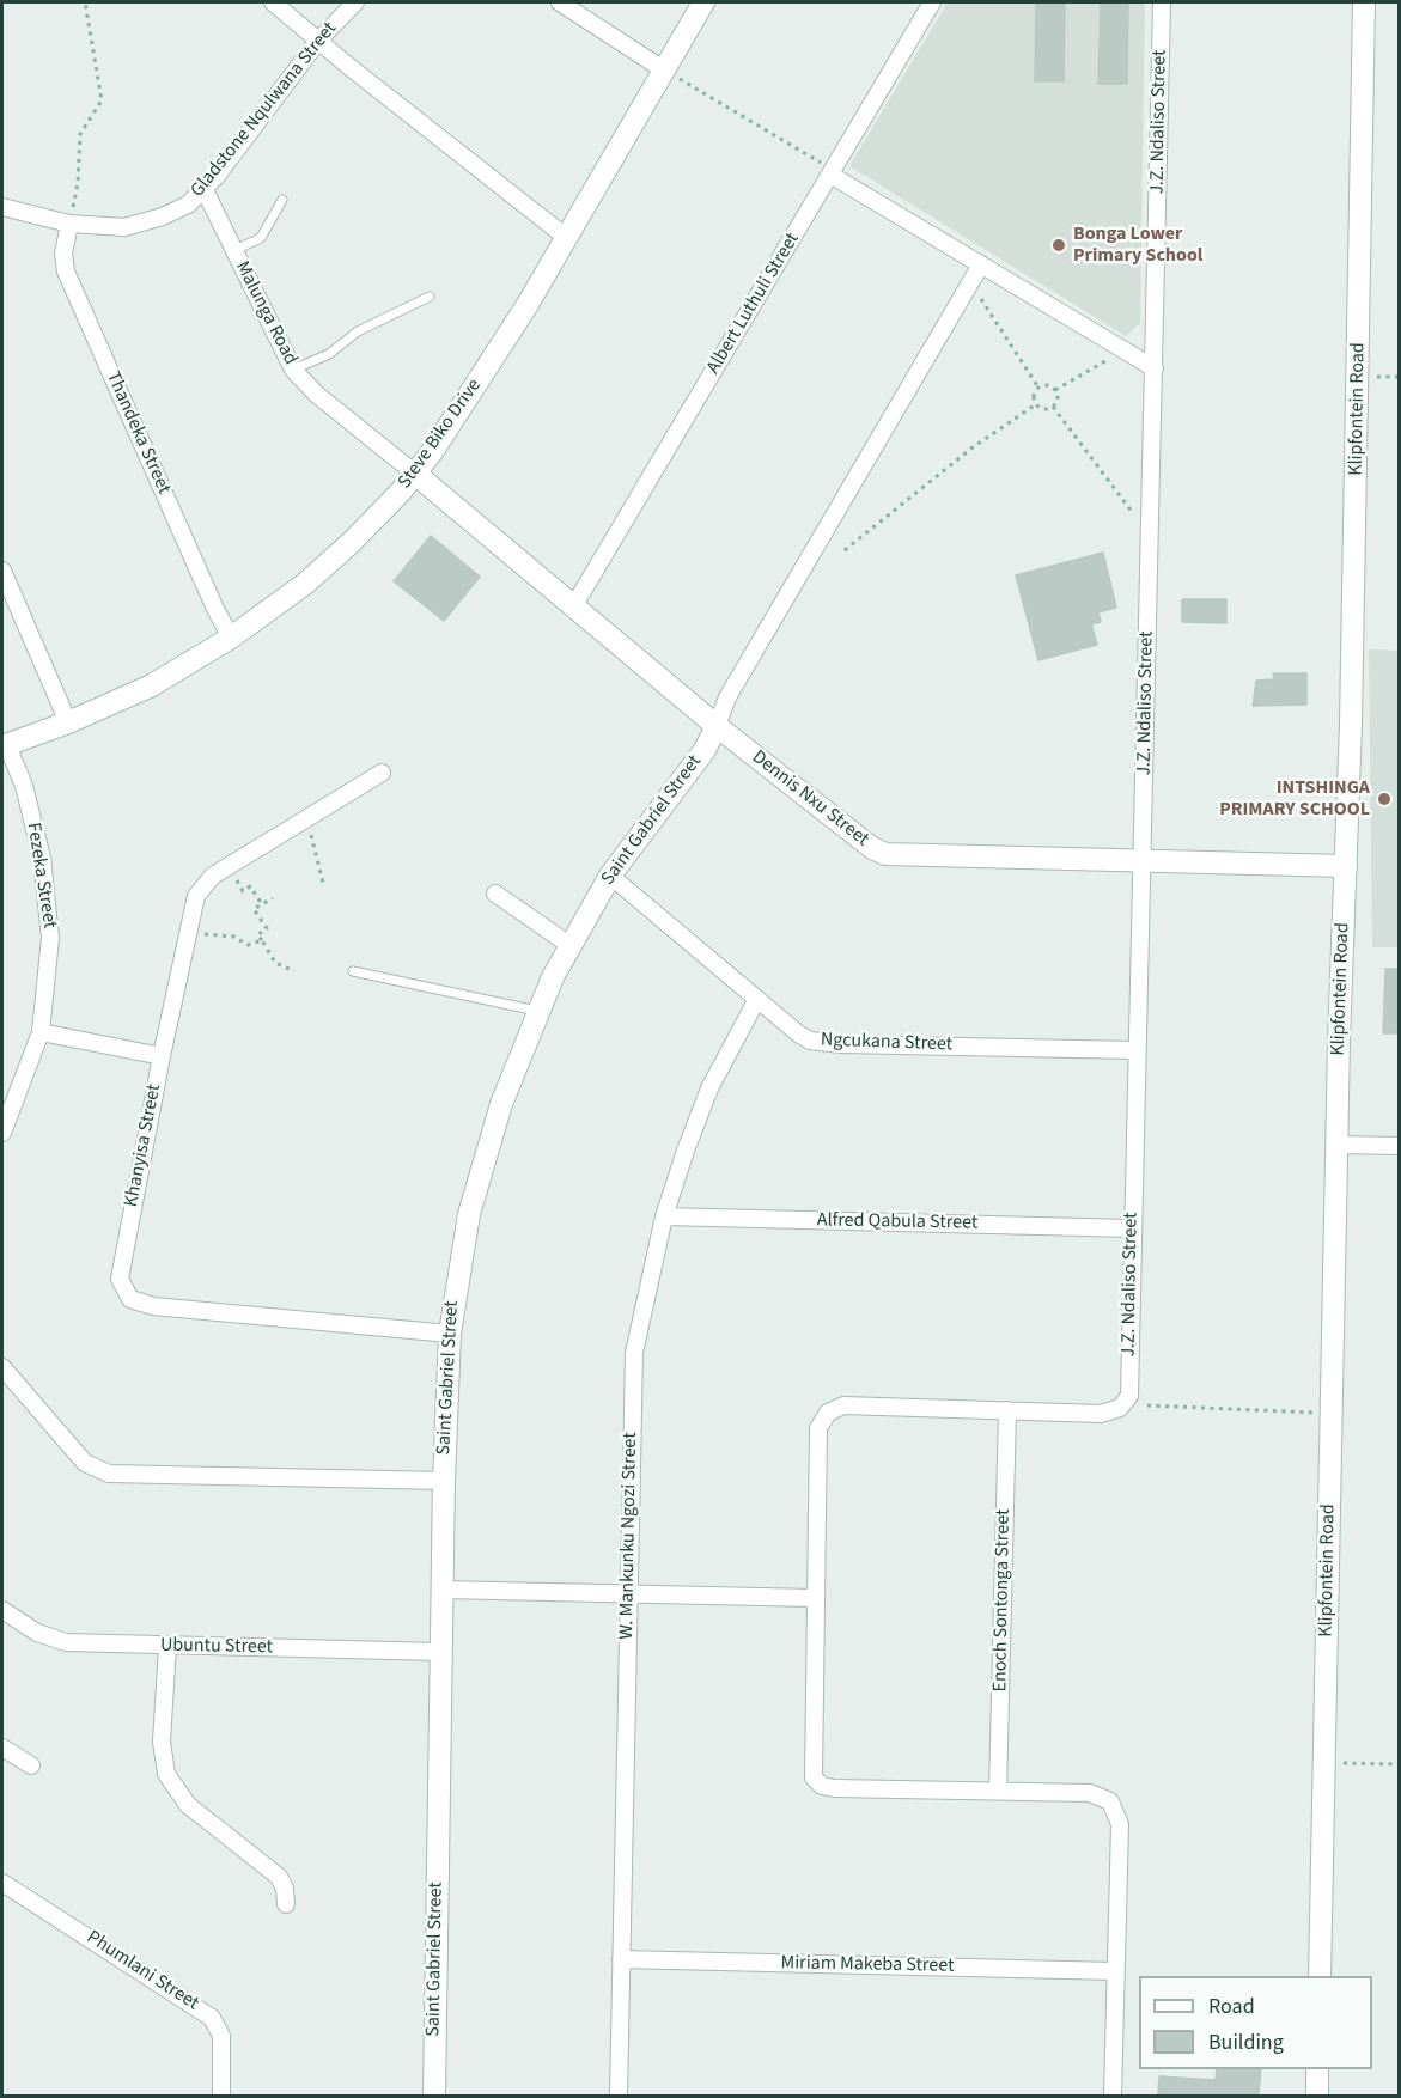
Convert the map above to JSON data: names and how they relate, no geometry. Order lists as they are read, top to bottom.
{
  "streets": {
    "main road": [
      "Klipfontein Road",
      "Steve Biko Drive",
      "Dennis Nxu Street",
      "Saint Gabriel Street"
    ],
    "street": [
      "Gladstone Nqulwana Street",
      "J.Z. Ndaliso Street",
      "Albert Luthuli Street",
      "Malunga Road",
      "Thandeka Street",
      "Fezeka Street",
      "Ngcukana Street",
      "Khanyisa Street",
      "Alfred Qabula Street",
      "W. Mankunku Ngozi Street",
      "Enoch Sontonga Street",
      "Ubuntu Street",
      "Miriam Makeba Street",
      "Phumlani Street"
    ]
  },
  "crossings": [
    ["Gladstone Nqulwana Street", "Malunga Road"],
    ["Gladstone Nqulwana Street", "Thandeka Street"],
    ["J.Z. Ndaliso Street", "Dennis Nxu Street"],
    ["J.Z. Ndaliso Street", "Ngcukana Street"],
    ["J.Z. Ndaliso Street", "Alfred Qabula Street"],
    ["J.Z. Ndaliso Street", "Enoch Sontonga Street"],
    ["Albert Luthuli Street", "Dennis Nxu Street"],
    ["Malunga Road", "Steve Biko Drive"],
    ["Malunga Road", "Dennis Nxu Street"],
    ["Klipfontein Road", "Dennis Nxu Street"],
    ["Thandeka Street", "Steve Biko Drive"],
    ["Steve Biko Drive", "Dennis Nxu Street"],
    ["Steve Biko Drive", "Fezeka Street"],
    ["Dennis Nxu Street", "Saint Gabriel Street"],
    ["Saint Gabriel Street", "Ngcukana Street"],
    ["Saint Gabriel Street", "Khanyisa Street"],
    ["Saint Gabriel Street", "Ubuntu Street"],
    ["Ngcukana Street", "W. Mankunku Ngozi Street"],
    ["Alfred Qabula Street", "W. Mankunku Ngozi Street"],
    ["W. Mankunku Ngozi Street", "Miriam Makeba Street"]
  ],
  "places": ["Bonga Lower Primary School", "INTSHINGA PRIMARY SCHOOL"],
  "legend": ["Road", "Building"]
}
